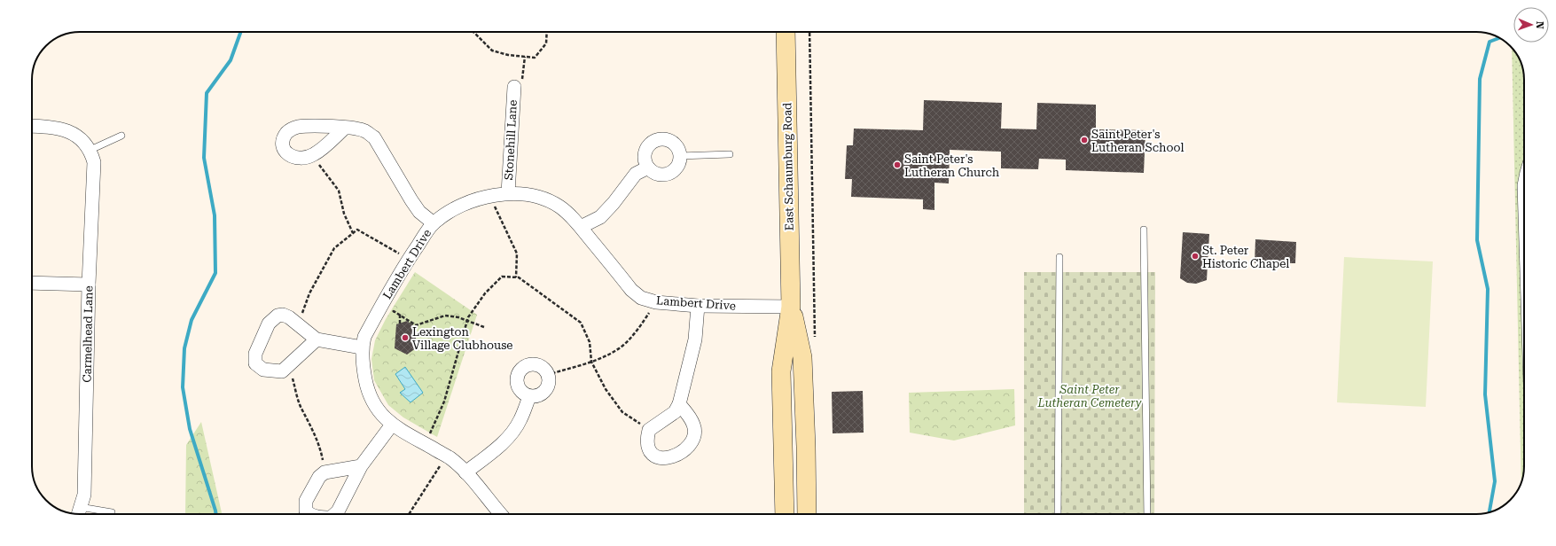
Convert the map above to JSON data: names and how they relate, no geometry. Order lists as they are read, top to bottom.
{
  "streets": {
    "main road": ["East Schaumburg Road"],
    "street": ["Stonehill Lane", "Lambert Drive", "Carmelhead Lane"]
  },
  "crossings": [
    ["Stonehill Lane", "Lambert Drive"],
    ["East Schaumburg Road", "Lambert Drive"]
  ],
  "parks": ["Saint Peter Lutheran Cemetery"],
  "places": [
    "Saint Peter's Lutheran School",
    "Saint Peter's Lutheran Church",
    "St. Peter Historic Chapel",
    "Lexington Village Clubhouse"
  ],
  "north": "right"
}
